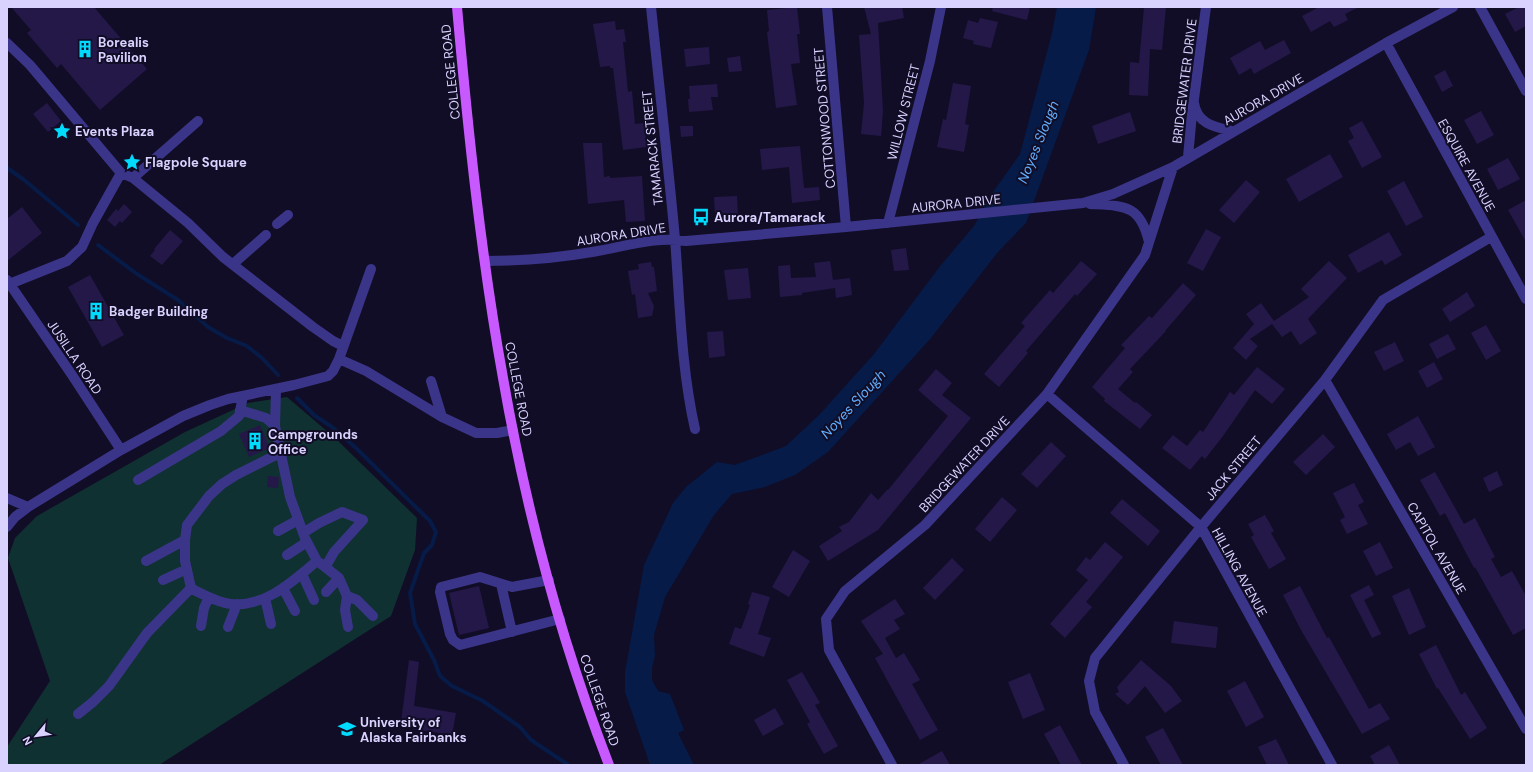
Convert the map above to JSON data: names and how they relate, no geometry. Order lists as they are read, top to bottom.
{
  "streets": {
    "main road": ["COLLEGE ROAD"],
    "street": [
      "BRIDGEWATER DRIVE",
      "AURORA DRIVE",
      "WILLOW STREET",
      "COTTONWOOD STREET",
      "TAMARACK STREET",
      "ESQUIRE AVENUE",
      "JUSILLA ROAD",
      "JACK STREET",
      "CAPITOL AVENUE",
      "HILLING AVENUE"
    ]
  },
  "crossings": [
    ["COLLEGE ROAD", "AURORA DRIVE"],
    ["BRIDGEWATER DRIVE", "AURORA DRIVE"],
    ["BRIDGEWATER DRIVE", "HILLING AVENUE"],
    ["AURORA DRIVE", "WILLOW STREET"],
    ["AURORA DRIVE", "COTTONWOOD STREET"],
    ["AURORA DRIVE", "TAMARACK STREET"],
    ["AURORA DRIVE", "ESQUIRE AVENUE"],
    ["ESQUIRE AVENUE", "JACK STREET"],
    ["JACK STREET", "CAPITOL AVENUE"],
    ["JACK STREET", "HILLING AVENUE"]
  ],
  "water": ["Noyes Slough"],
  "places": {
    "building": ["Borealis Pavilion", "Badger Building", "Campgrounds Office"],
    "place": ["Events Plaza", "Flagpole Square"],
    "bus stop": ["Aurora/Tamarack"],
    "school or university": ["University of Alaska Fairbanks"]
  },
  "north": "bottom left"
}
